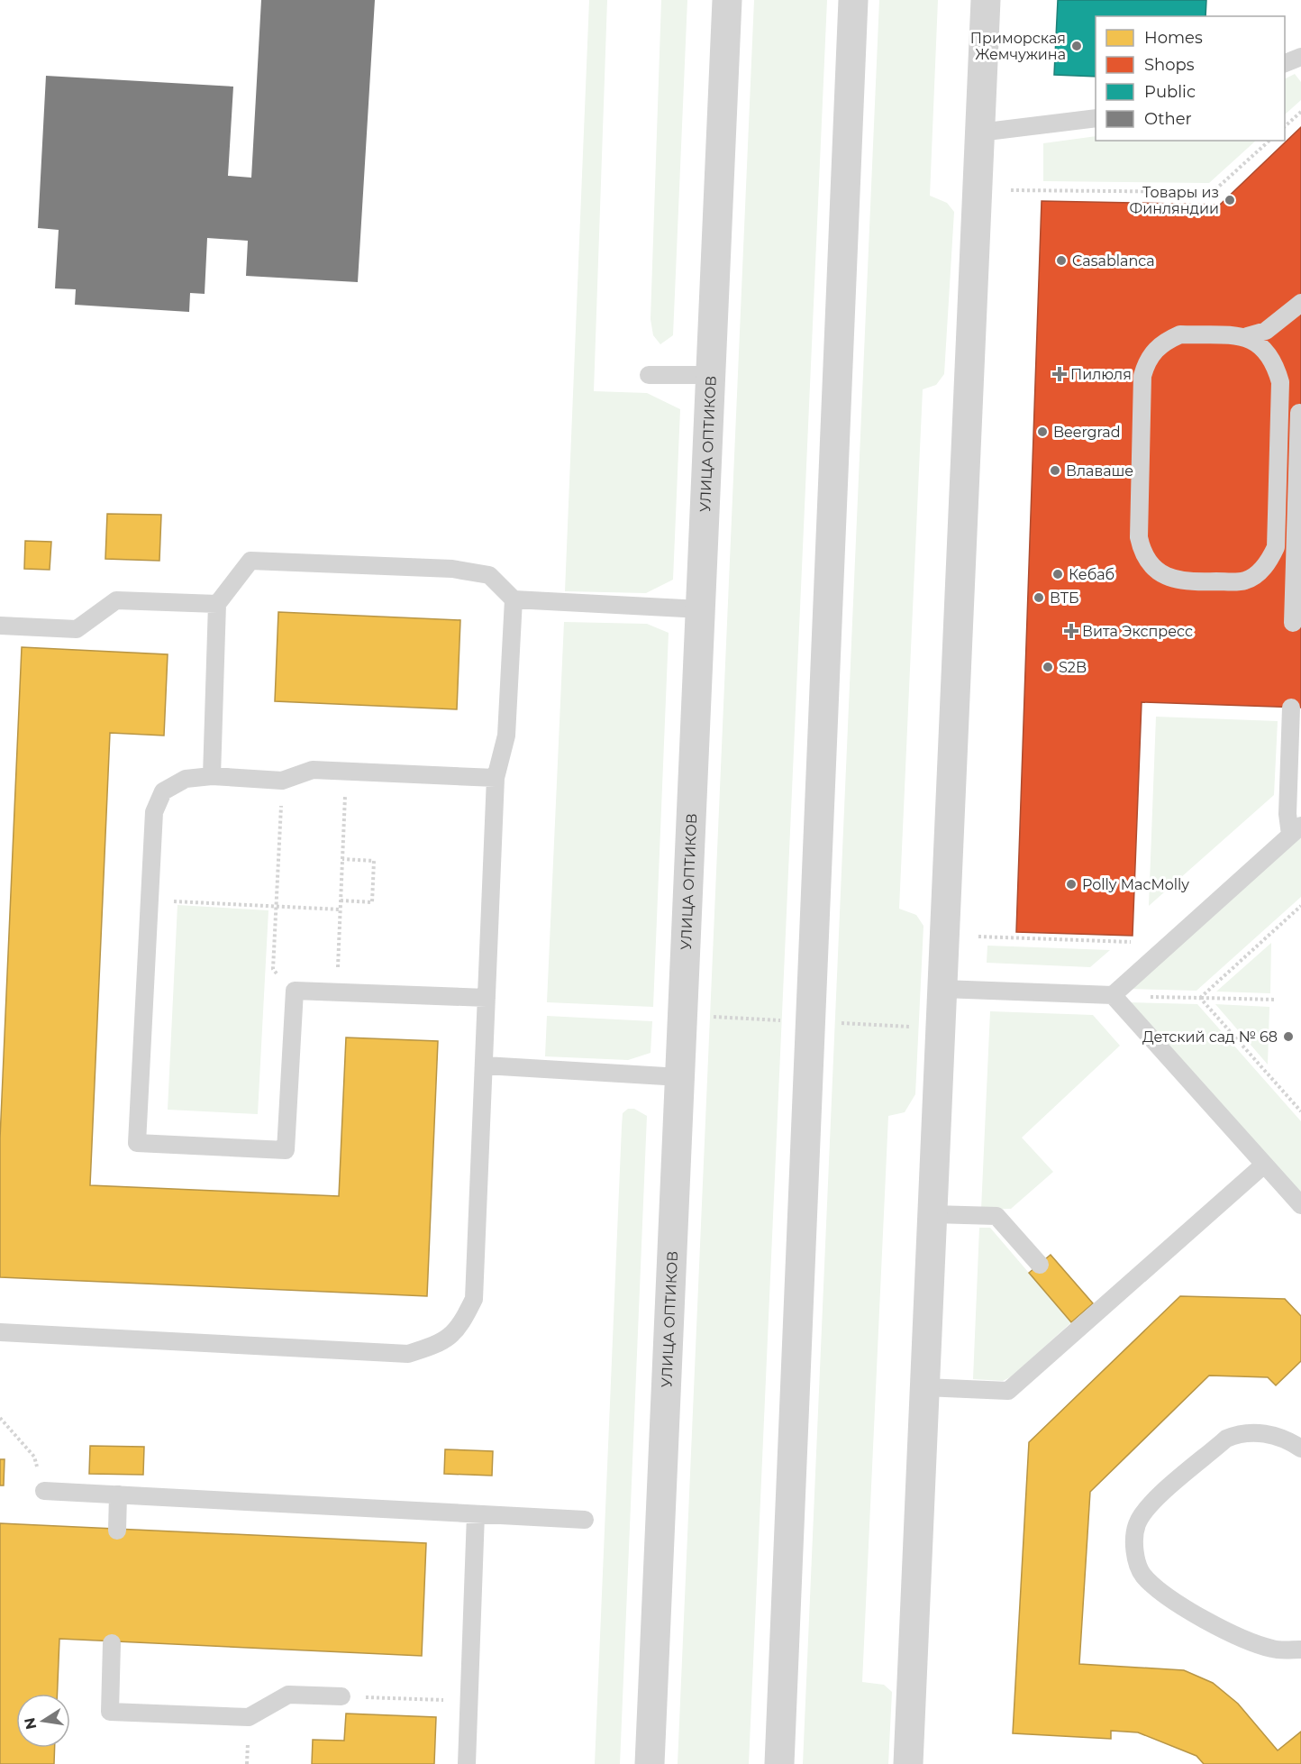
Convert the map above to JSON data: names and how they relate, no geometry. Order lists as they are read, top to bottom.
{
  "streets": {
    "street": ["УЛИЦА ОПТИКОВ"]
  },
  "places": {
    "other": [
      "Приморская Жемчужина",
      "Товары из Финляндии",
      "Casablanca",
      "Beergrad",
      "Влаваше",
      "Кебаб",
      "ВТБ",
      "S2B",
      "Polly MacMolly",
      "Детский сад № 68"
    ],
    "health": ["Пилюля", "Вита Экспресс"]
  },
  "legend": [
    "Homes",
    "Shops",
    "Public",
    "Other"
  ],
  "north": "left"
}
